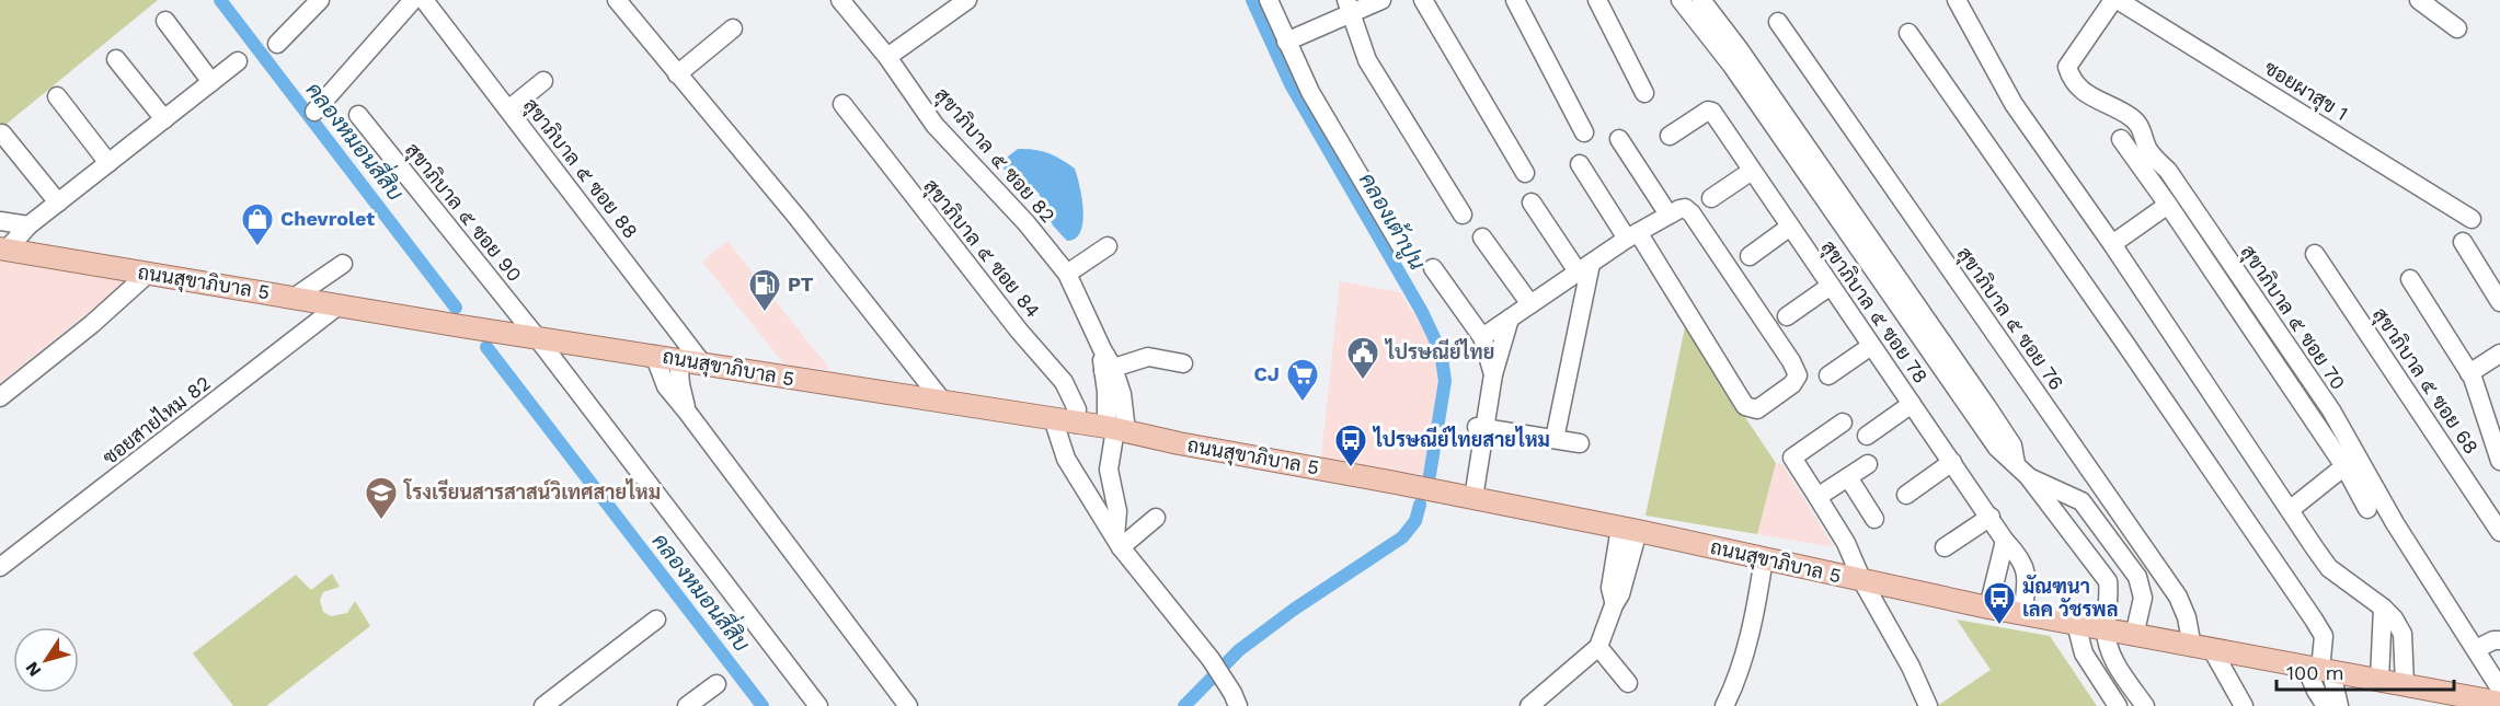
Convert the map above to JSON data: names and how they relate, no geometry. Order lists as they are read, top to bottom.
{
  "streets": {
    "main road": ["ถนนสุขาภิบาล 5"],
    "street": [
      "ซอยผาสุข 1",
      "สุขาภิบาล ๕ ซอย 82",
      "สุขาภิบาล ๕ ซอย 88",
      "สุขาภิบาล ๕ ซอย 90",
      "สุขาภิบาล ๕ ซอย 84",
      "สุขาภิบาล ๕ ซอย 78",
      "สุขาภิบาล ๕ ซอย 70",
      "สุขาภิบาล ๕ ซอย 76",
      "สุขาภิบาล ๕ ซอย 68",
      "ซอยสายไหม 82"
    ]
  },
  "crossings": [
    ["ซอยผาสุข 1", "สุขาภิบาล ๕ ซอย 70"],
    ["สุขาภิบาล ๕ ซอย 82", "ถนนสุขาภิบาล 5"],
    ["สุขาภิบาล ๕ ซอย 88", "ถนนสุขาภิบาล 5"],
    ["สุขาภิบาล ๕ ซอย 90", "ถนนสุขาภิบาล 5"],
    ["สุขาภิบาล ๕ ซอย 84", "ถนนสุขาภิบาล 5"],
    ["ถนนสุขาภิบาล 5", "สุขาภิบาล ๕ ซอย 78"],
    ["ถนนสุขาภิบาล 5", "สุขาภิบาล ๕ ซอย 70"],
    ["ถนนสุขาภิบาล 5", "สุขาภิบาล ๕ ซอย 76"],
    ["ถนนสุขาภิบาล 5", "ซอยสายไหม 82"]
  ],
  "water": ["คลองหมอนสี่สิบ", "คลองเต้าปูน"],
  "places": {
    "shop": ["Chevrolet"],
    "fuel station": ["PT"],
    "public building": ["ไปรษณีย์ไทย"],
    "supermarket": ["CJ"],
    "bus stop": ["ไปรษณีย์ไทยสายไหม", "มัณฑนา เลค วัชรพล"],
    "school or university": ["โรงเรียนสารสาสน์วิเทศสายไหม"]
  },
  "scale_bar": "100 m",
  "north": "bottom left"
}
